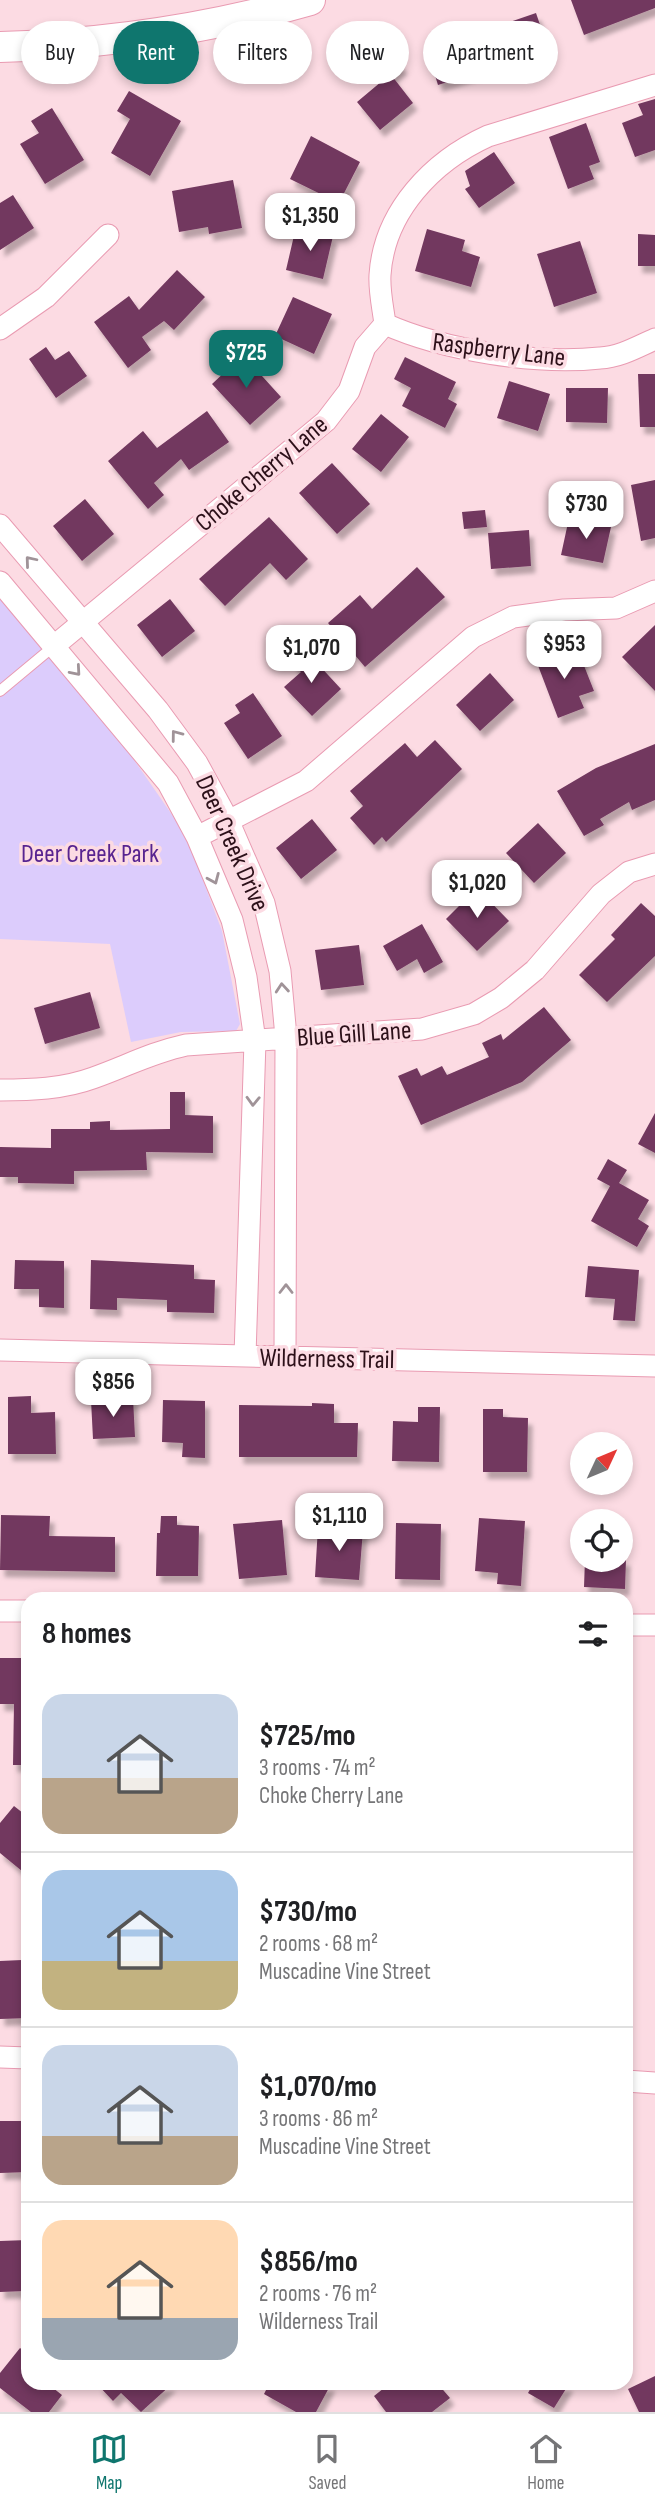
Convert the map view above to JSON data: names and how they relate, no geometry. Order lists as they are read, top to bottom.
{
  "streets": {
    "street": [
      "Raspberry Lane",
      "Choke Cherry Lane",
      "Deer Creek Drive",
      "Blue Gill Lane",
      "Wilderness Trail"
    ]
  },
  "crossings": [
    ["Raspberry Lane", "Choke Cherry Lane"],
    ["Choke Cherry Lane", "Deer Creek Drive"],
    ["Deer Creek Drive", "Blue Gill Lane"],
    ["Deer Creek Drive", "Wilderness Trail"]
  ],
  "parks": ["Deer Creek Park"],
  "north": "top right",
  "page": {
    "chip": [
      "Buy",
      "Rent",
      "Filters",
      "New",
      "Apartment"
    ],
    "price": [
      "$1,350",
      "$725",
      "$730",
      "$953",
      "$1,070",
      "$1,020",
      "$856",
      "$1,110"
    ],
    "heading": "8 homes",
    "list": [
      {
        "name": "$725/mo",
        "note": "3 rooms · 74 m² · Choke Cherry Lane"
      },
      {
        "name": "$730/mo",
        "note": "2 rooms · 68 m² · Muscadine Vine Street"
      },
      {
        "name": "$1,070/mo",
        "note": "3 rooms · 86 m² · Muscadine Vine Street"
      },
      {
        "name": "$856/mo",
        "note": "2 rooms · 76 m² · Wilderness Trail"
      }
    ],
    "tabs": ["Map", "Saved", "Home"]
  }
}
